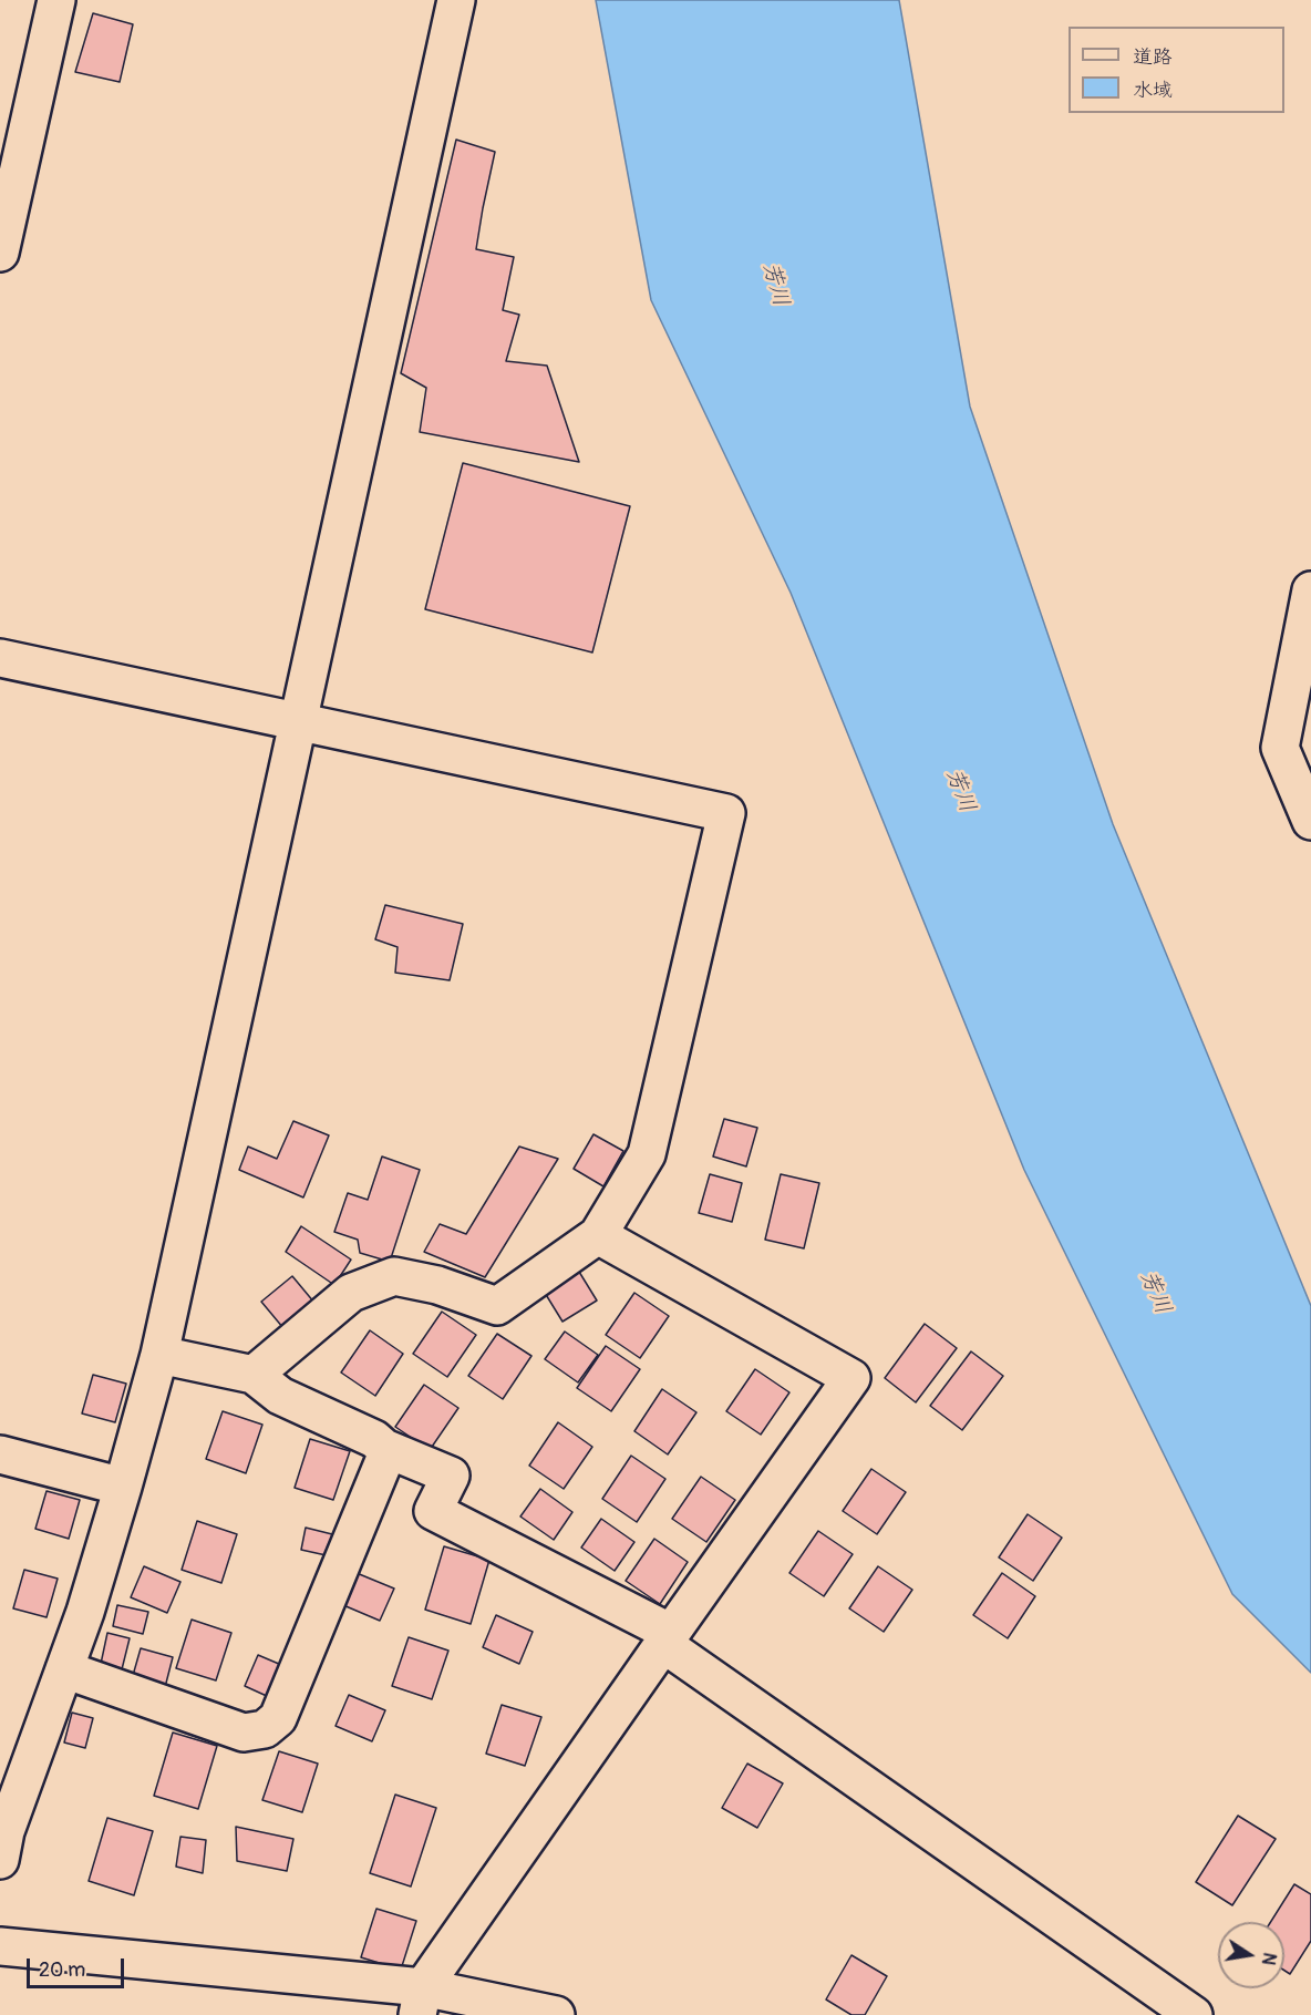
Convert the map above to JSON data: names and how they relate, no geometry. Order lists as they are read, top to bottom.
{
  "water": ["芳川"],
  "legend": ["道路", "水域"],
  "scale_bar": "20 m",
  "north": "right"
}
